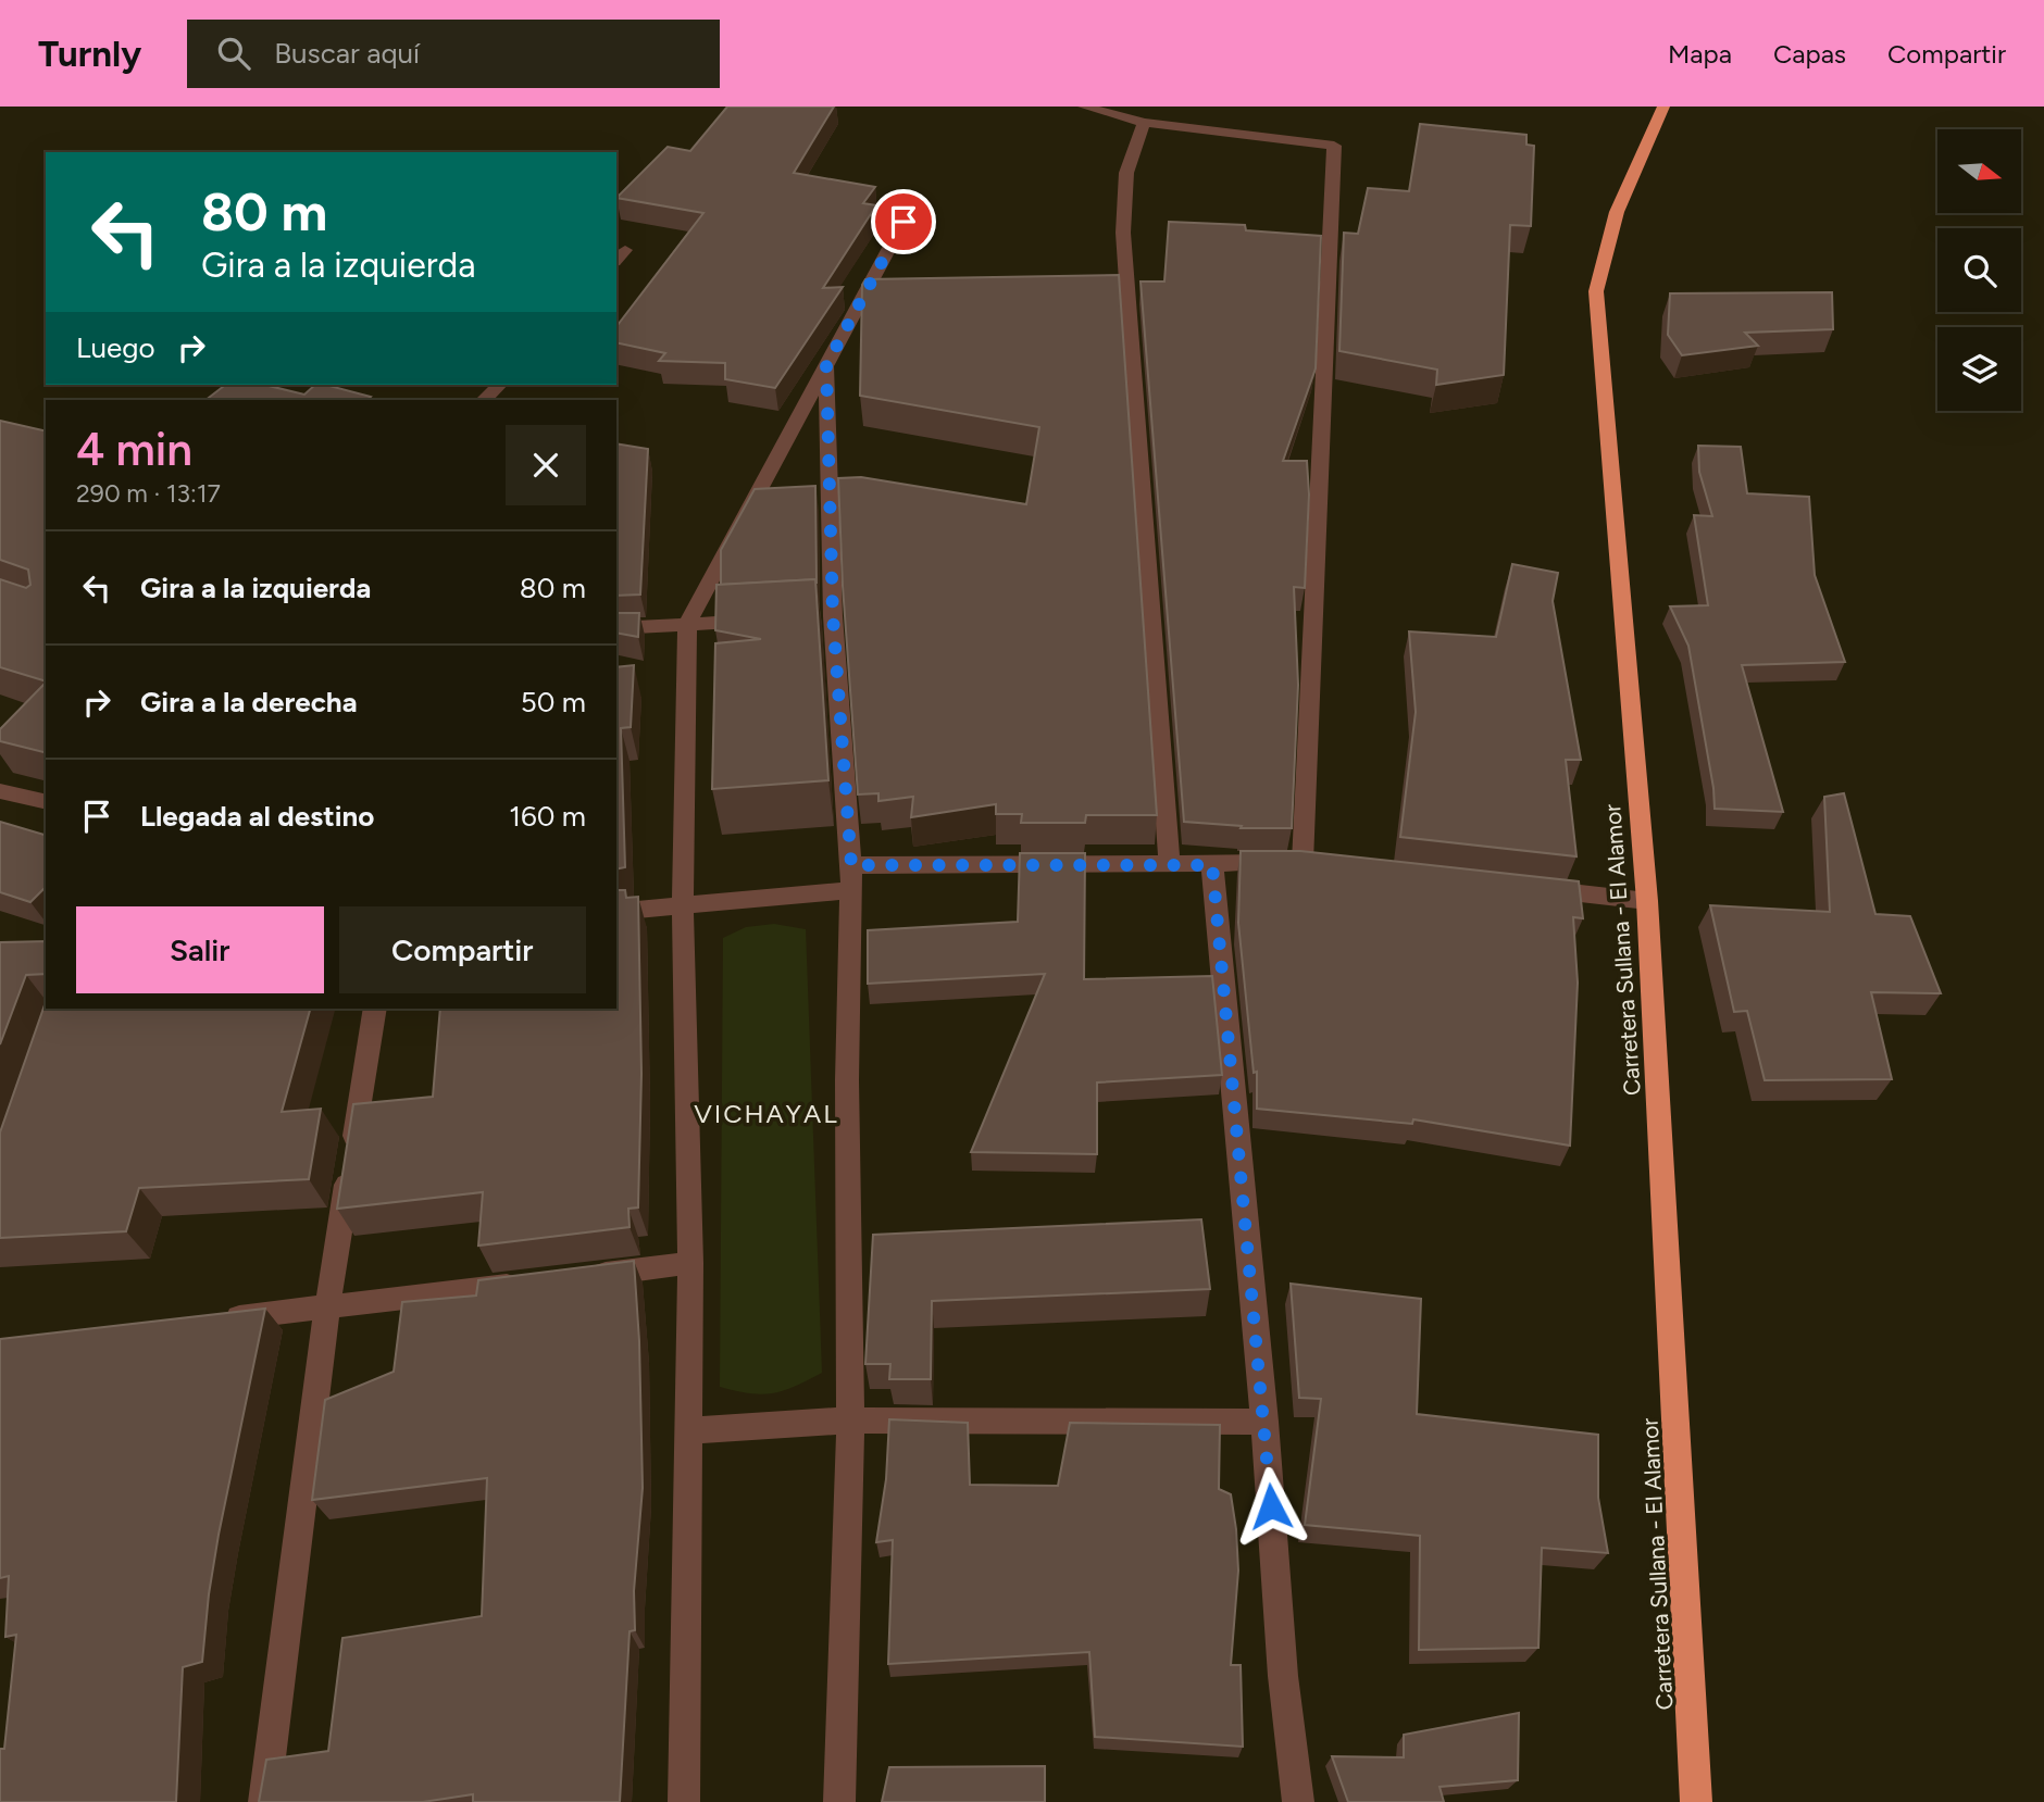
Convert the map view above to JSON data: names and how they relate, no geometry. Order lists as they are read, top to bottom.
{
  "streets": {
    "highway": ["Carretera Sullana - El Alamor"]
  },
  "districts": ["VICHAYAL"],
  "north": "right",
  "page": {
    "header": "Turnly",
    "search": "Buscar aquí",
    "nav": ["Mapa", "Capas", "Compartir"],
    "turn": ["80 m", "Gira a la izquierda"],
    "then": "Luego",
    "heading": ["4 min", "290 m · 13:17"],
    "list": [
      {
        "name": "Gira a la izquierda",
        "value": "80 m"
      },
      {
        "name": "Gira a la derecha",
        "value": "50 m"
      },
      {
        "name": "Llegada al destino",
        "value": "160 m"
      }
    ],
    "buttons": ["Salir", "Compartir"]
  }
}
